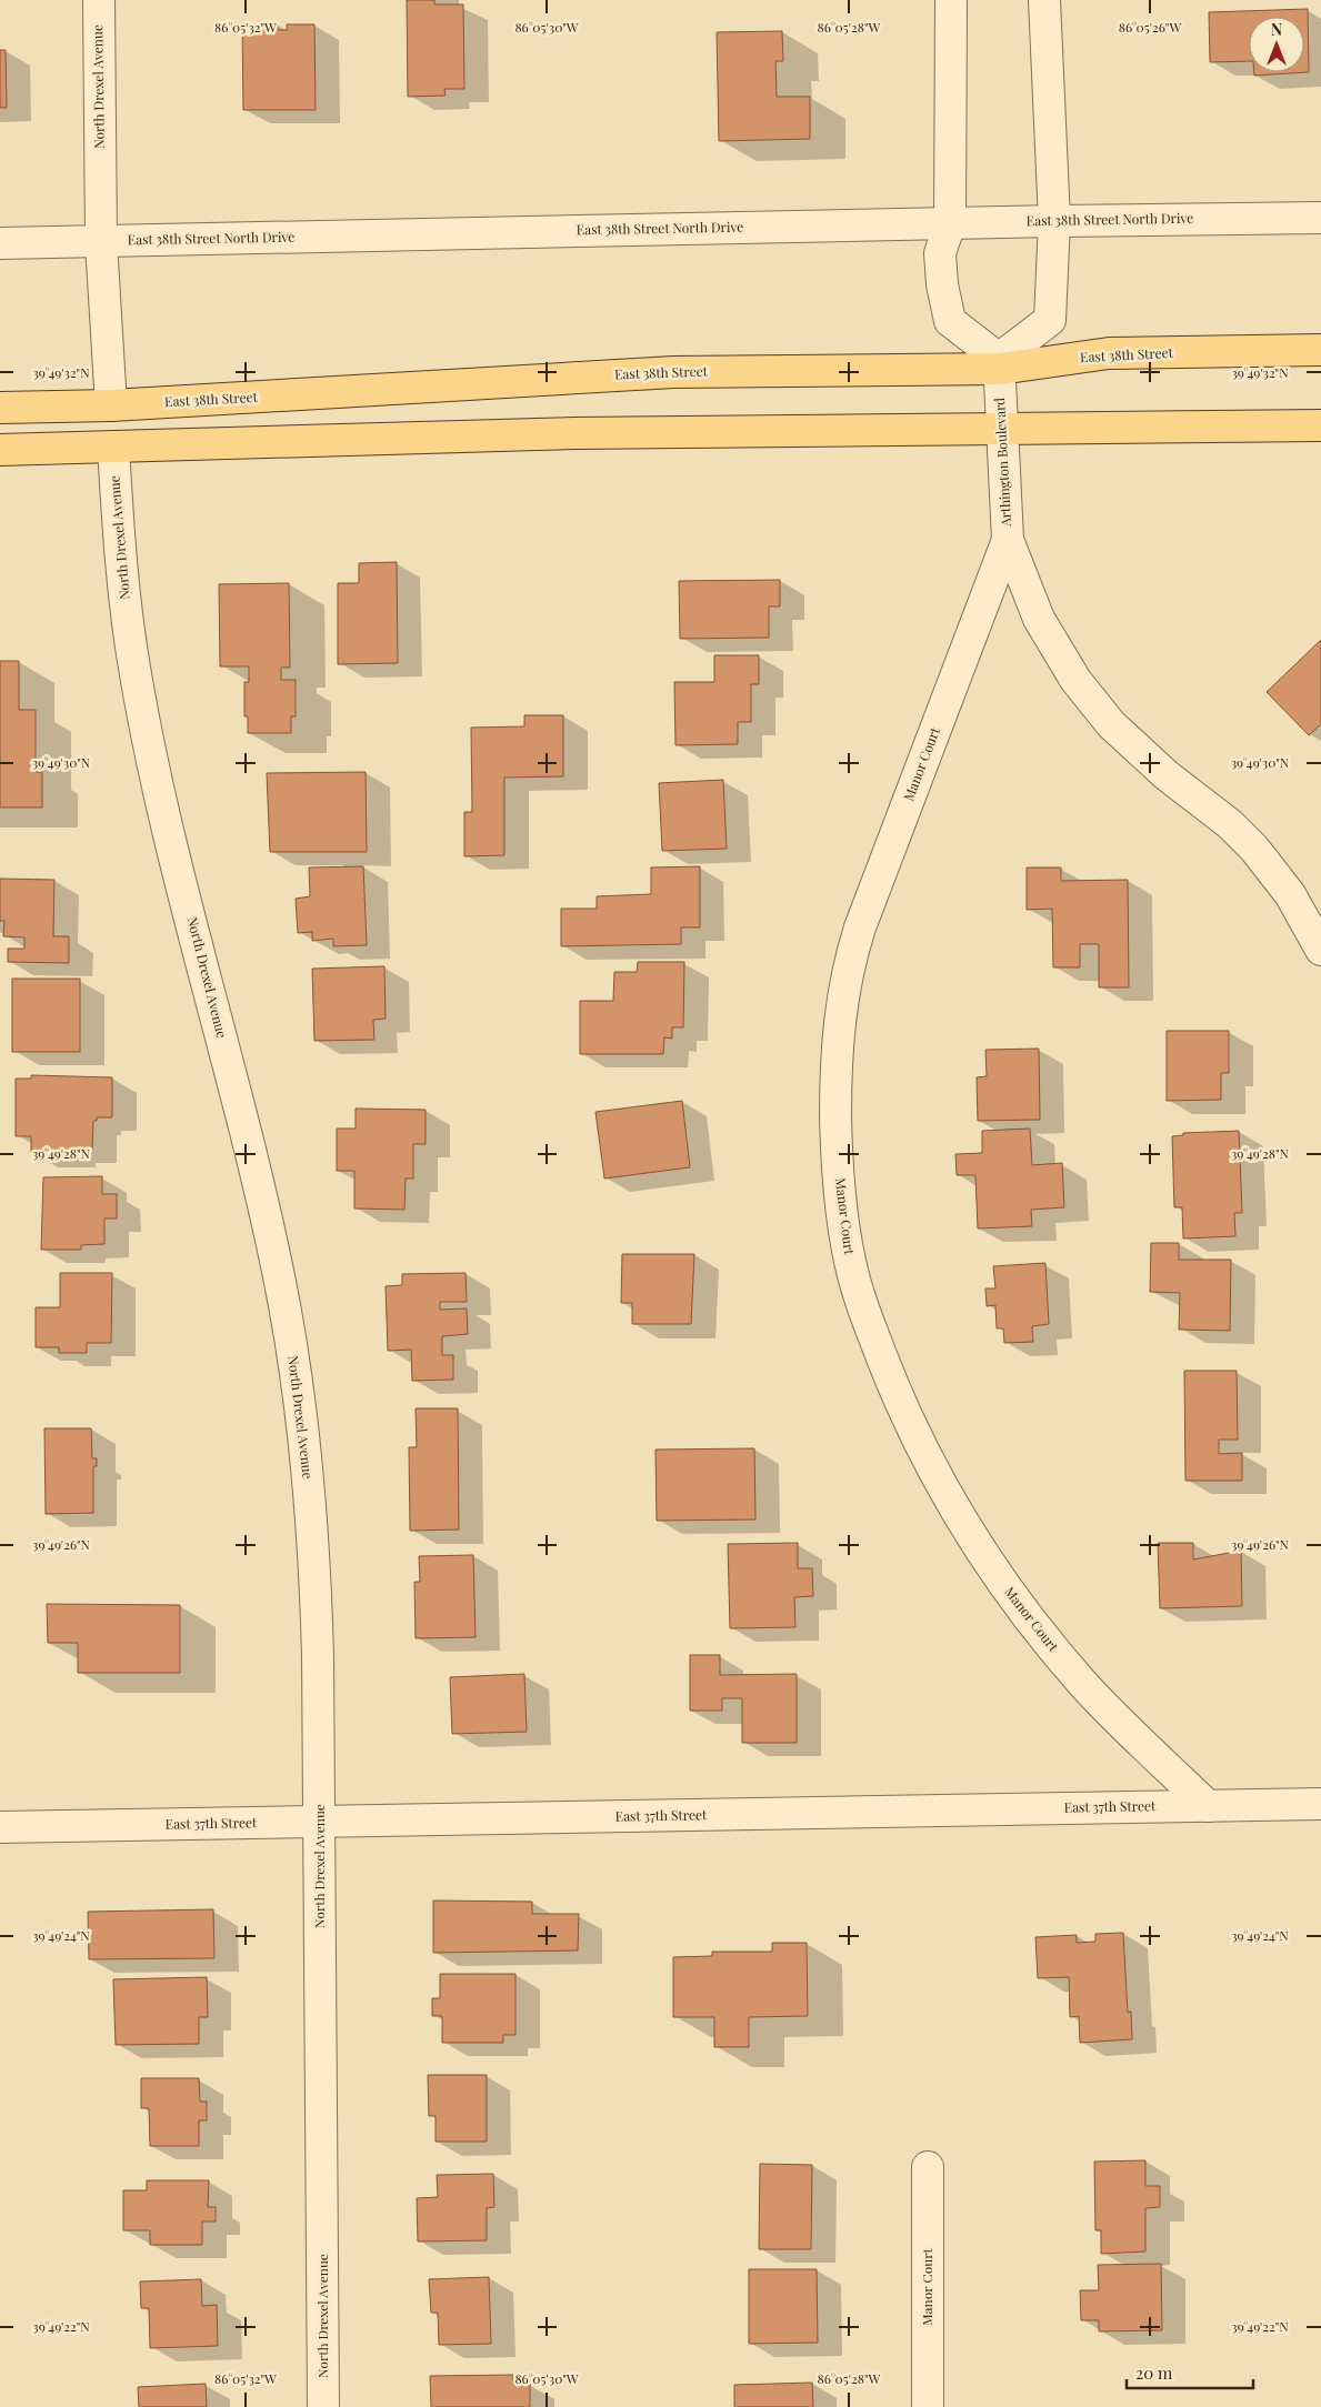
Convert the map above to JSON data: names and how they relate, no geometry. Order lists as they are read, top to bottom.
{
  "streets": {
    "main road": ["East 38th Street"],
    "street": [
      "North Drexel Avenue",
      "East 38th Street North Drive",
      "Arthington Boulevard",
      "Manor Court",
      "East 37th Street"
    ]
  },
  "crossings": [
    ["North Drexel Avenue", "East 38th Street North Drive"],
    ["North Drexel Avenue", "East 38th Street"],
    ["North Drexel Avenue", "East 37th Street"],
    ["East 38th Street", "Arthington Boulevard"],
    ["Arthington Boulevard", "Manor Court"],
    ["Manor Court", "East 37th Street"]
  ],
  "scale_bar": "20 m",
  "north": "top",
  "coordinates": [
    "86°05'32\"W",
    "86°05'30\"W",
    "86°05'28\"W",
    "86°05'26\"W",
    "39°49'32\"N",
    "39°49'30\"N",
    "39°49'28\"N",
    "39°49'26\"N",
    "39°49'24\"N",
    "39°49'22\"N"
  ]
}
